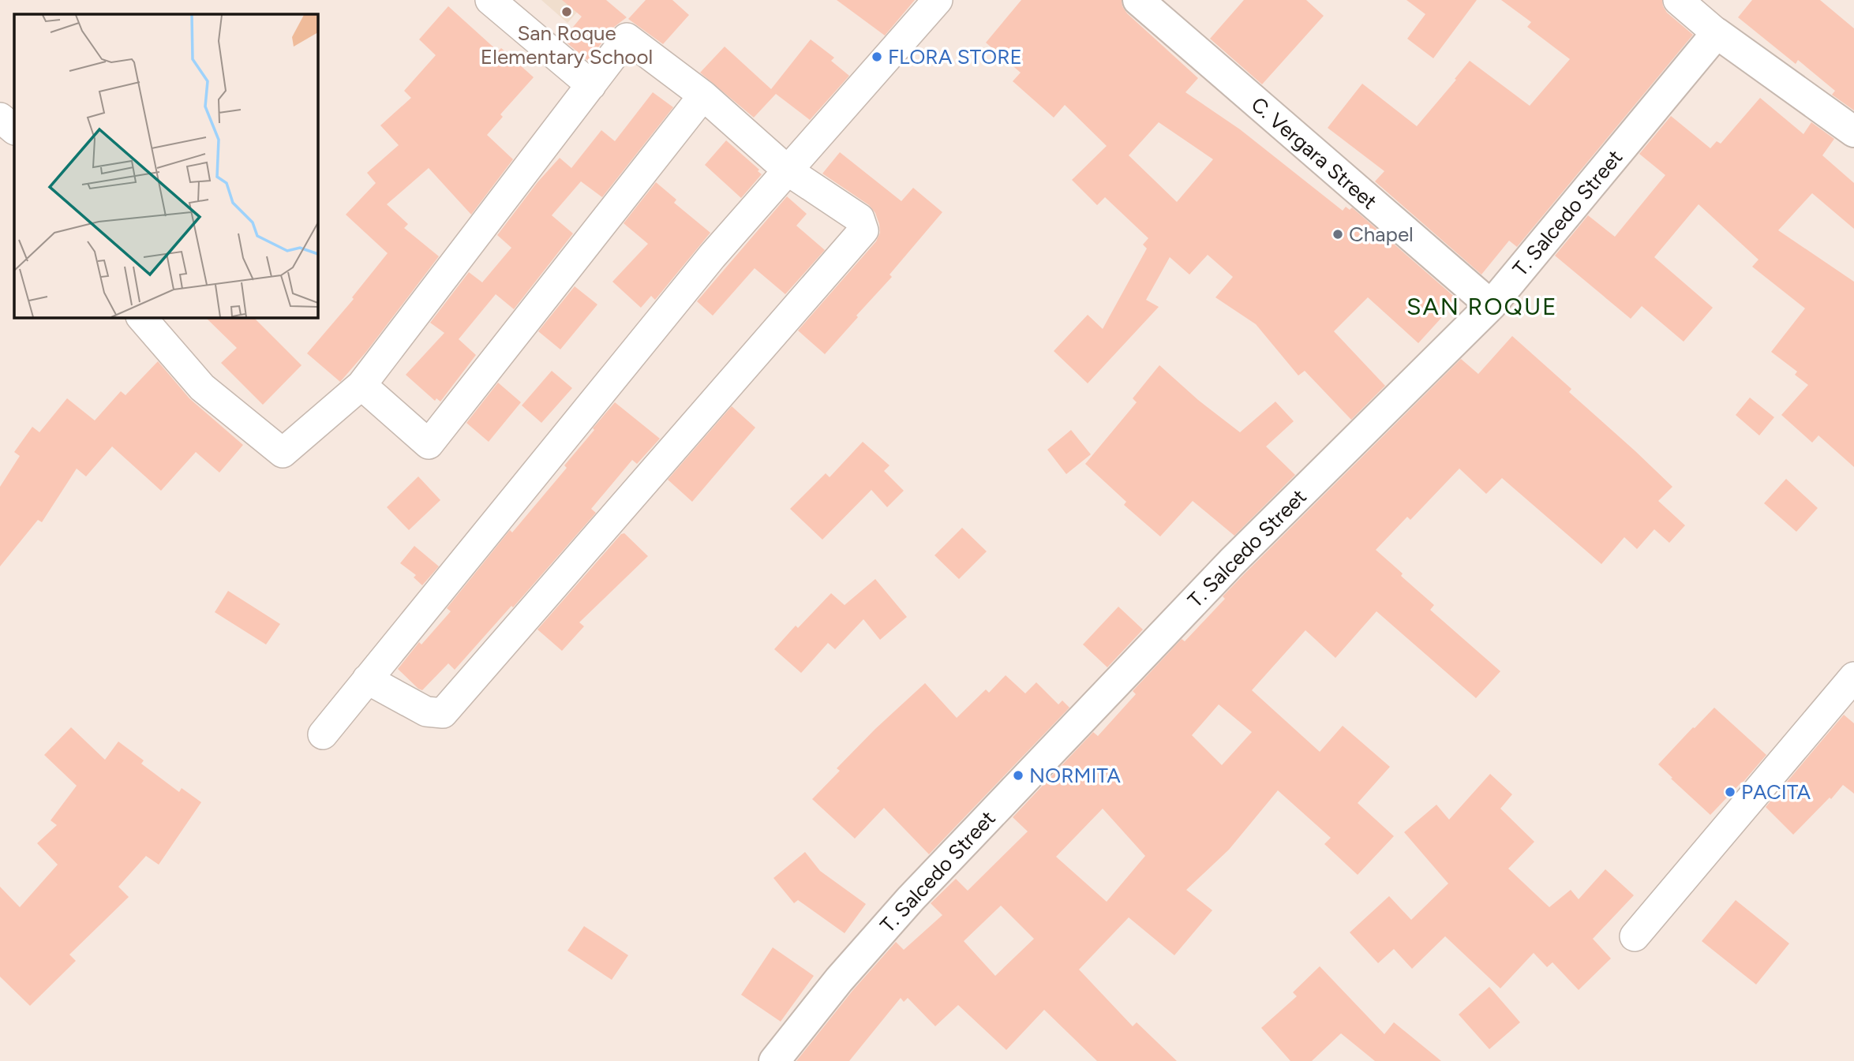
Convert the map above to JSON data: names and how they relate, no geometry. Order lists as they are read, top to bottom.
{
  "streets": {
    "street": ["C. Vergara Street", "T. Salcedo Street"]
  },
  "crossings": [
    ["C. Vergara Street", "T. Salcedo Street"]
  ],
  "districts": ["SAN ROQUE"],
  "places": [
    "San Roque Elementary School",
    "FLORA STORE",
    "Chapel",
    "NORMITA",
    "PACITA"
  ]
}
